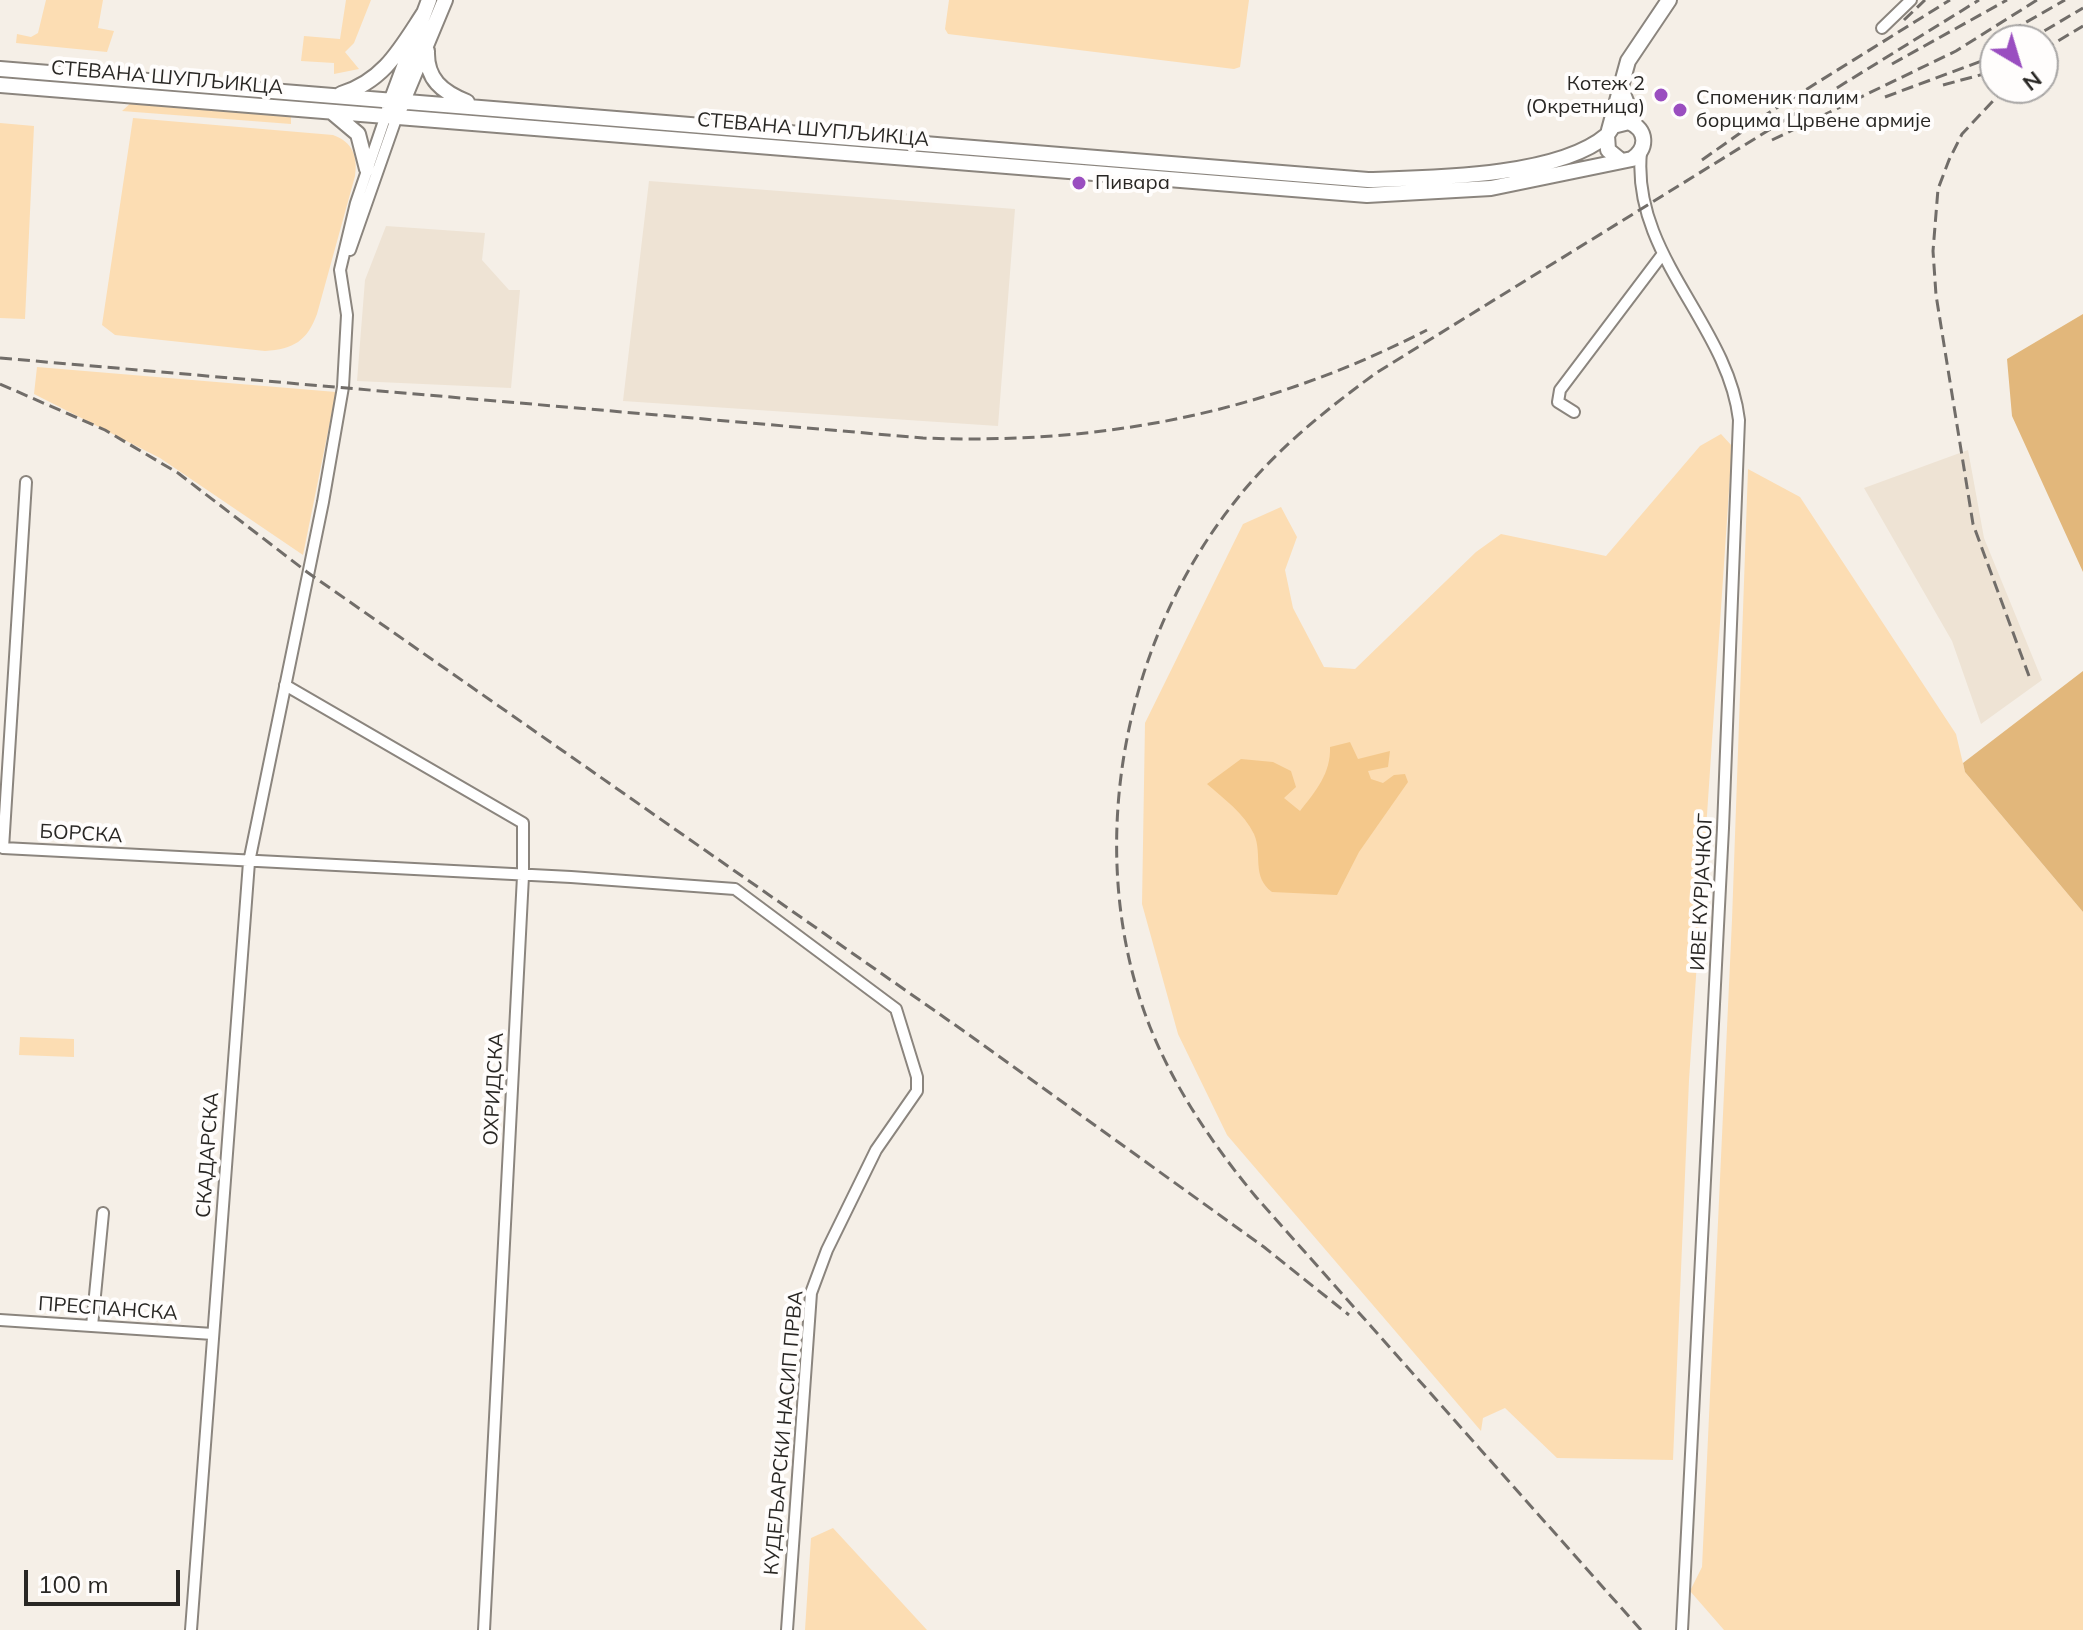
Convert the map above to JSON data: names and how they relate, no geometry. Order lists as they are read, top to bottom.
{
  "streets": {
    "main road": ["СТЕВАНА ШУПЉИКЦА"],
    "street": [
      "БОРСКА",
      "ИВЕ КУРЈАЧКОГ",
      "ОХРИДСКА",
      "СКАДАРСКА",
      "ПРЕСПАНСКА",
      "КУДЕЉАРСКИ НАСИП ПРВА"
    ]
  },
  "crossings": [
    ["БОРСКА", "ОХРИДСКА"],
    ["БОРСКА", "СКАДАРСКА"],
    ["БОРСКА", "КУДЕЉАРСКИ НАСИП ПРВА"],
    ["ОХРИДСКА", "СКАДАРСКА"],
    ["ОХРИДСКА", "КУДЕЉАРСКИ НАСИП ПРВА"],
    ["СКАДАРСКА", "ПРЕСПАНСКА"]
  ],
  "places": ["Котеж 2 (Окретница)", "Споменик палим борцима Црвене армије", "Пивара"],
  "scale_bar": "100 m",
  "north": "bottom right"
}
